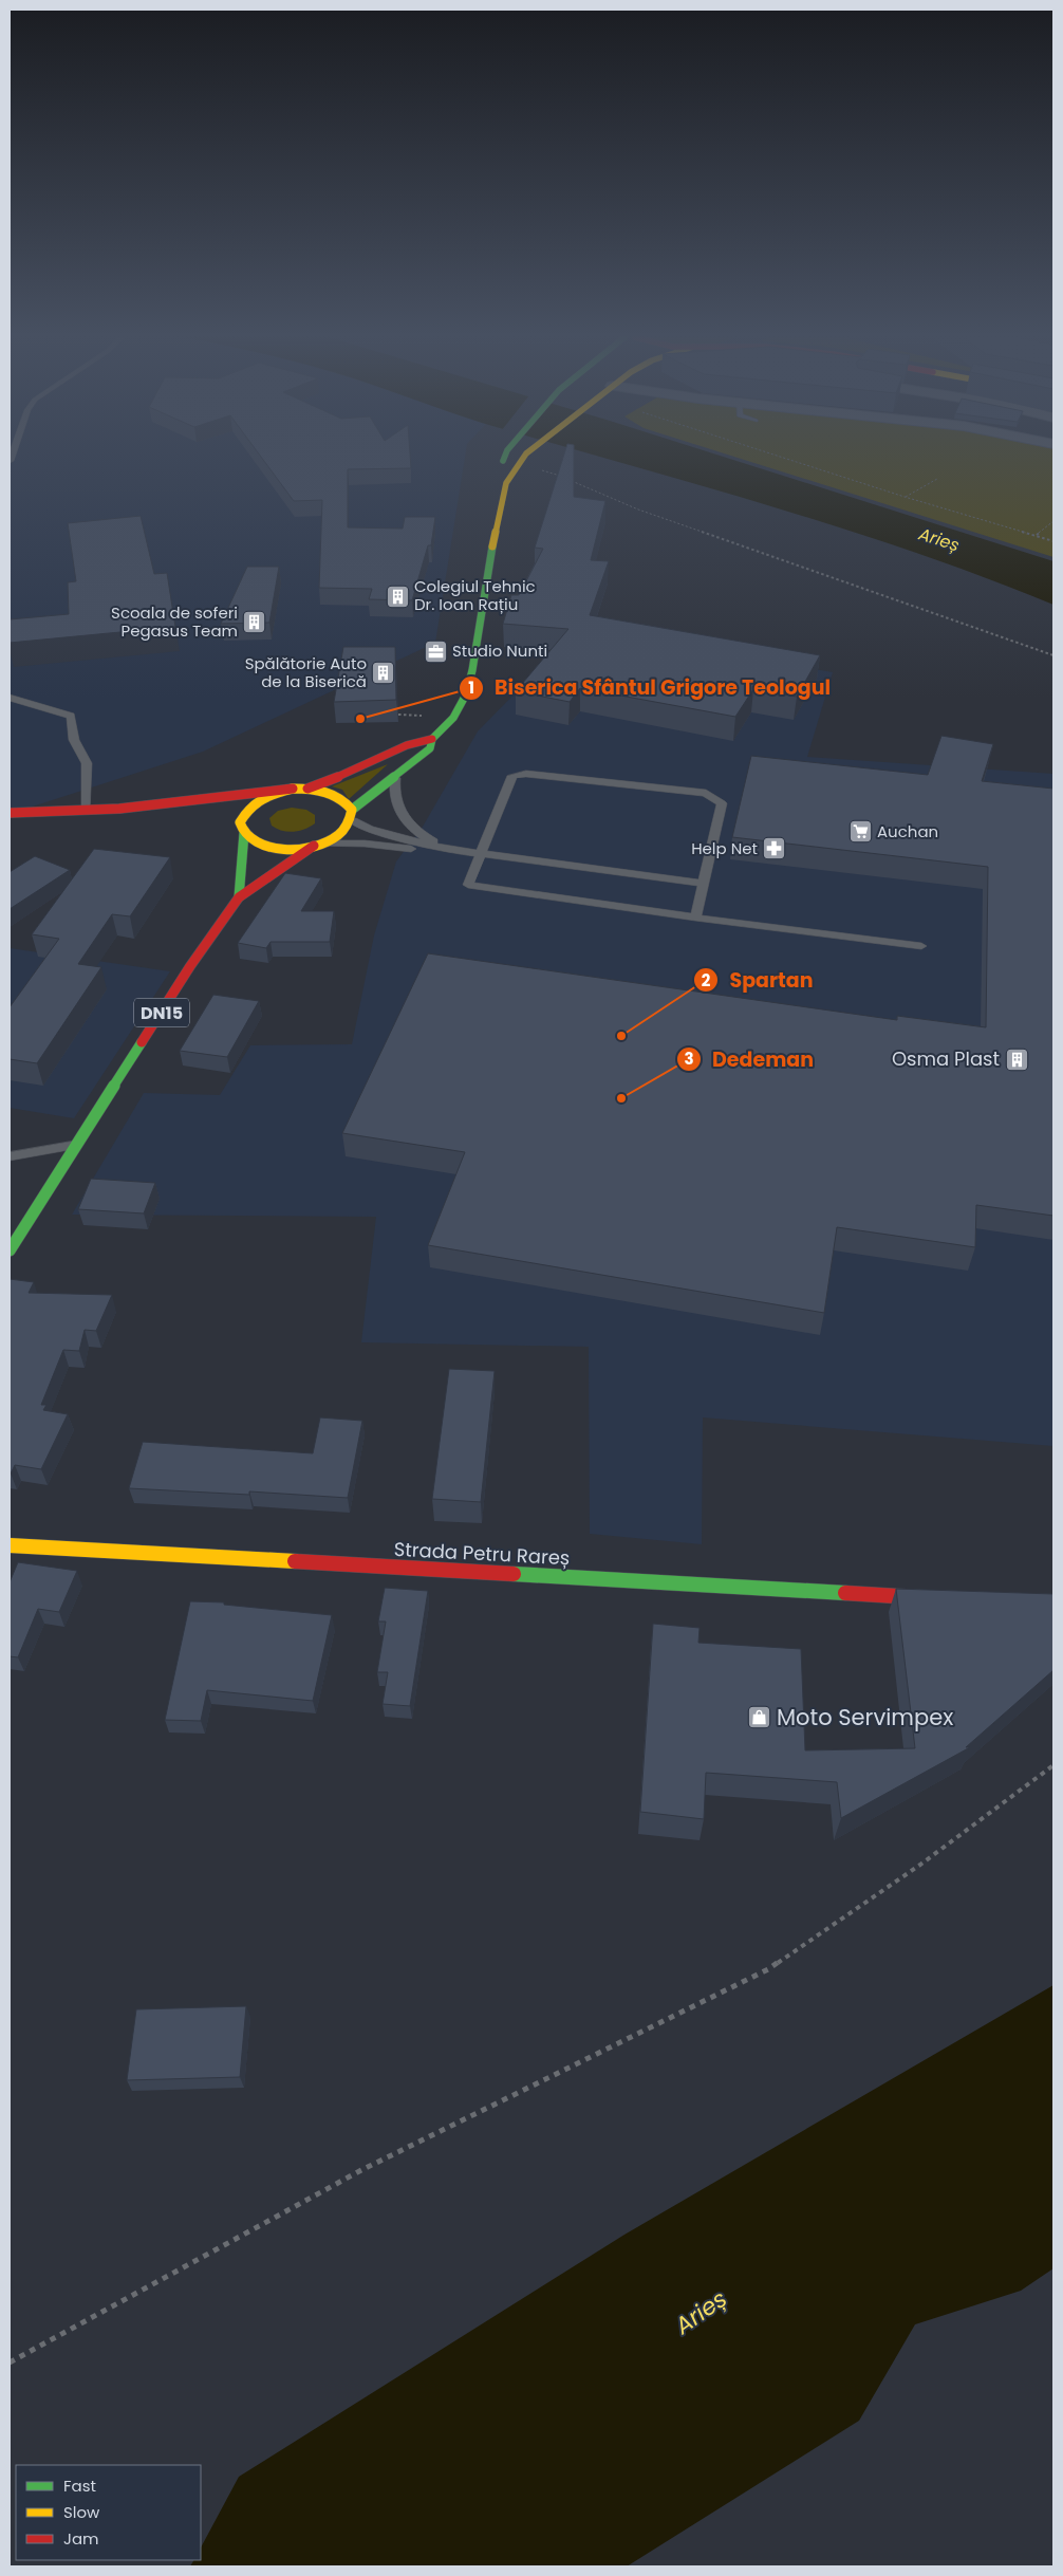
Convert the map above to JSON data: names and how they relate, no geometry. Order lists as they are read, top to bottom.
{
  "streets": {
    "main road": ["DN15", "Strada Petru Rareș"]
  },
  "water": ["Arieș"],
  "places": {
    "building": [
      "Colegiul Tehnic Dr. Ioan Rațiu",
      "Scoala de soferi Pegasus Team",
      "Spălătorie Auto de la Biserică",
      "Osma Plast"
    ],
    "office": ["Studio Nunti"],
    "other": ["Biserica Sfântul Grigore Teologul", "Spartan", "Dedeman"],
    "supermarket": ["Auchan"],
    "pharmacy": ["Help Net"],
    "shop": ["Moto Servimpex"]
  },
  "legend": ["Fast", "Slow", "Jam"]
}
